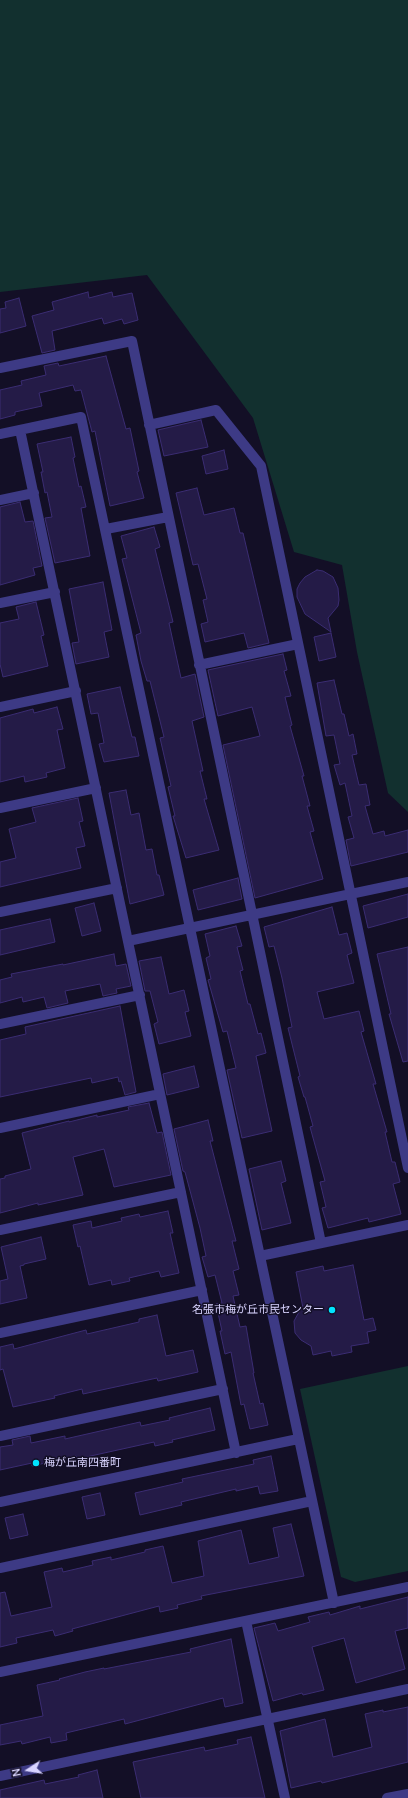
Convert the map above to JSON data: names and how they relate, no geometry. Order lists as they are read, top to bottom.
{
  "places": ["名張市梅が丘市民センター", "梅が丘南四番町"],
  "north": "left"
}
